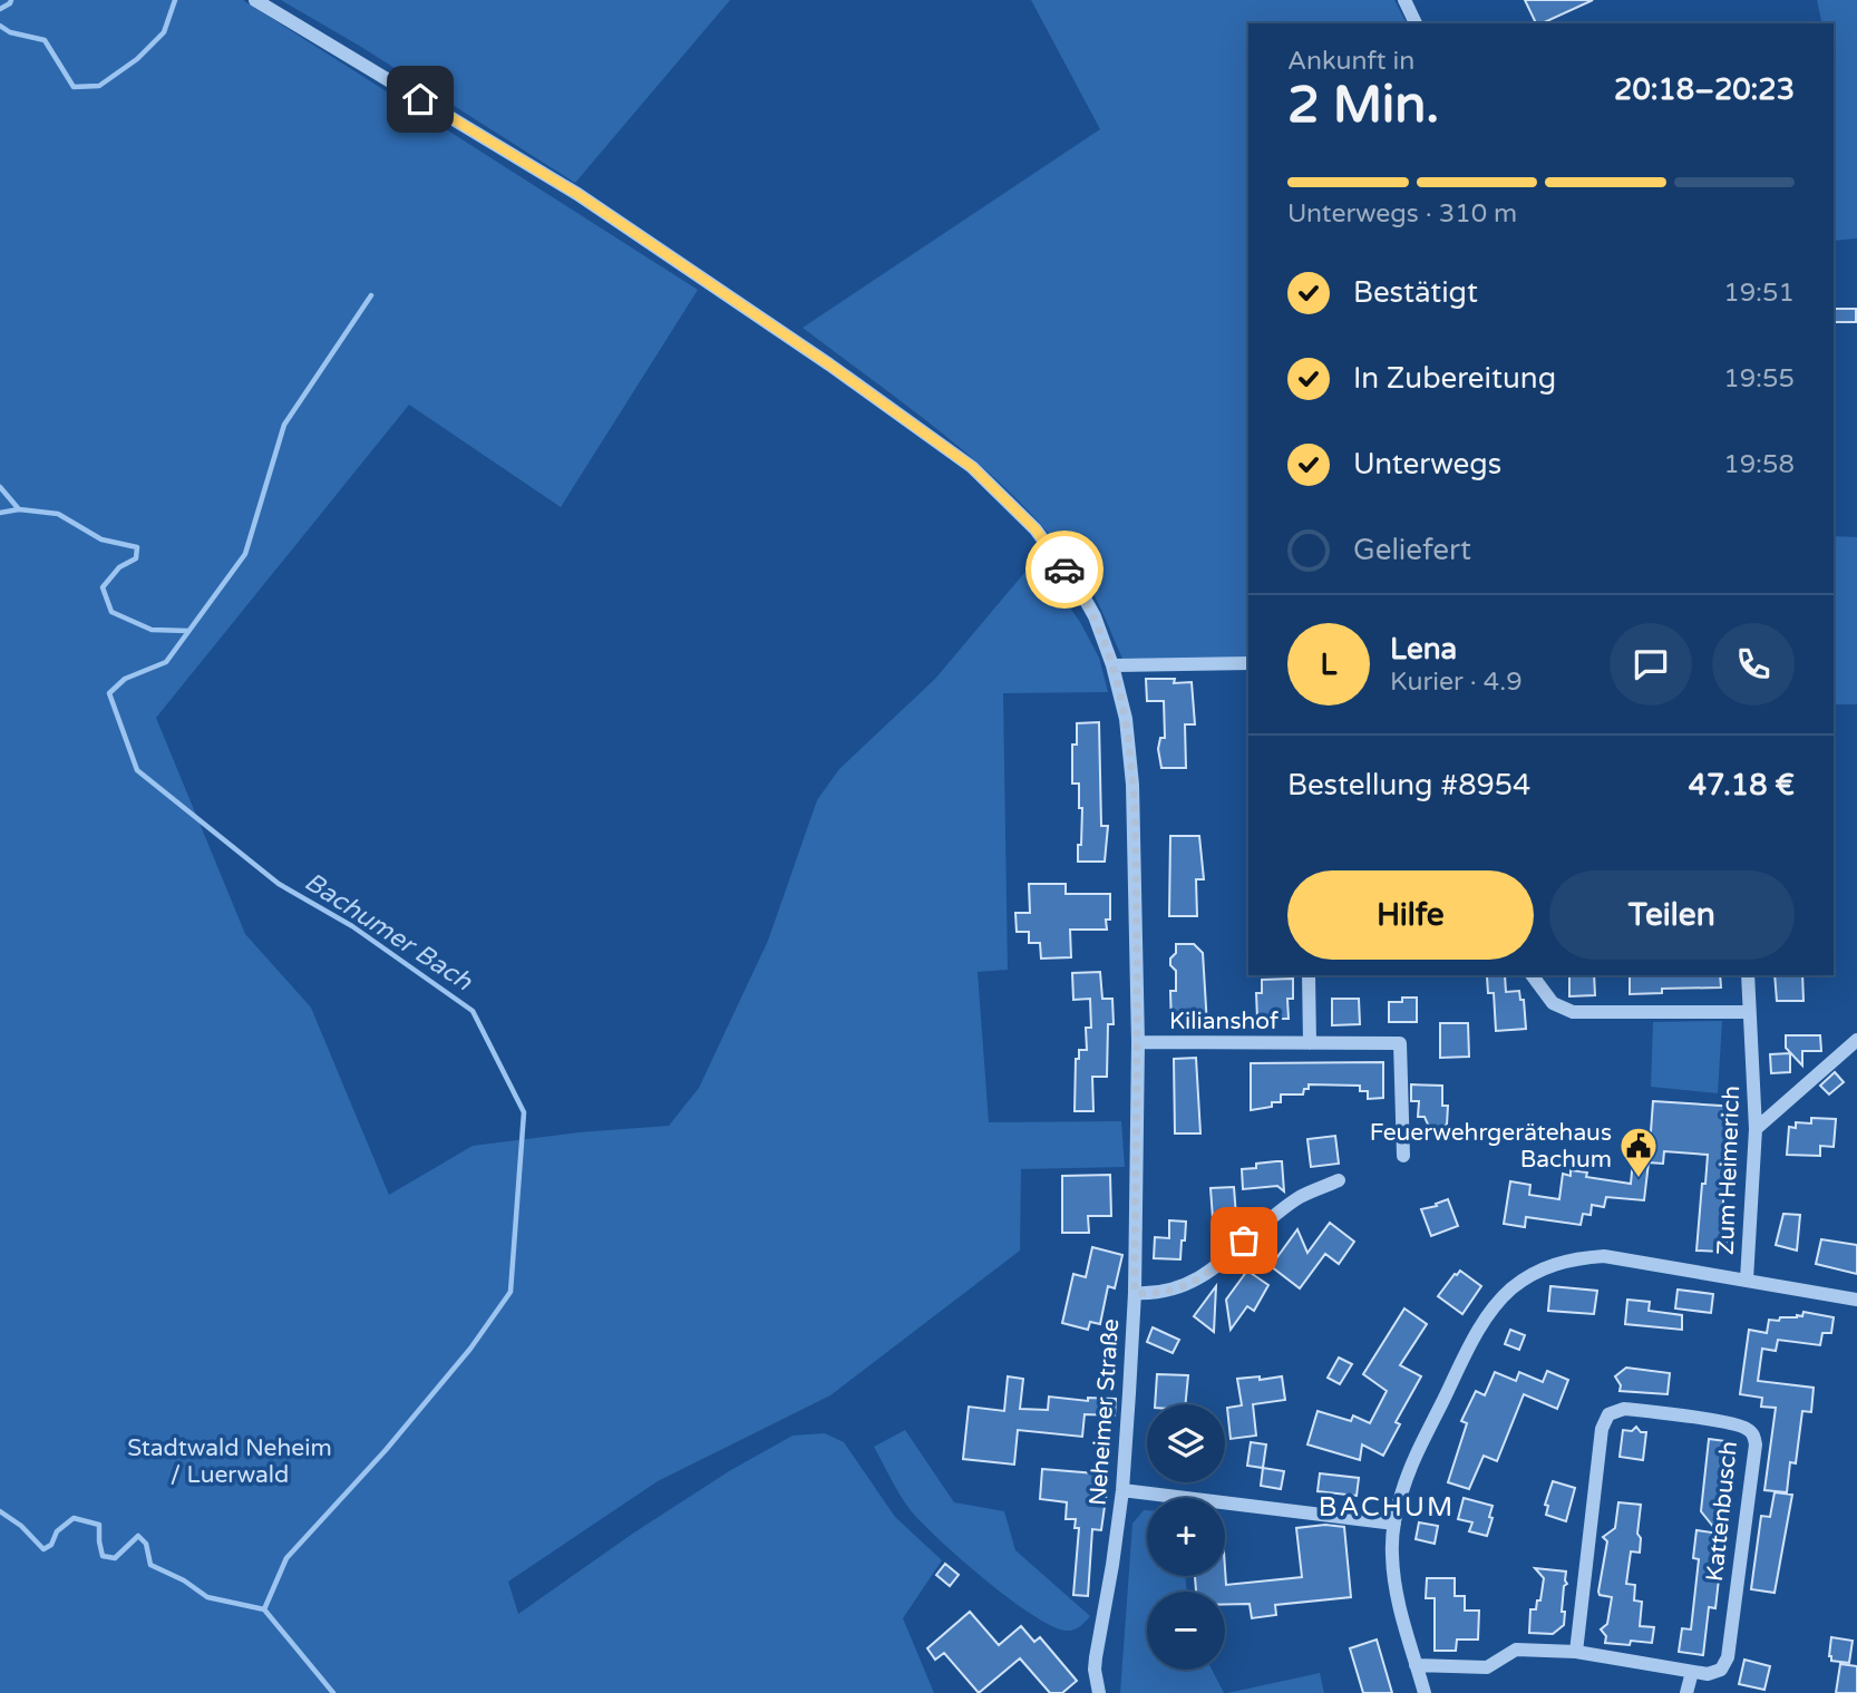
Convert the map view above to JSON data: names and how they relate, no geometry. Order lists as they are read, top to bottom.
{
  "streets": {
    "street": [
      "Kilianshof",
      "Zum Heimerich",
      "Neheimer Straße",
      "Kattenbusch"
    ]
  },
  "crossings": [
    ["Kilianshof", "Neheimer Straße"],
    ["Zum Heimerich", "Kattenbusch"]
  ],
  "districts": ["BACHUM"],
  "water": ["Bachumer Bach"],
  "parks": ["Stadtwald Neheim / Luerwald"],
  "places": {
    "public building": ["Feuerwehrgerätehaus Bachum"]
  },
  "page": {
    "heading": ["2 Min.", "Ankunft in", "20:18–20:23"],
    "panel": [
      "Lena",
      "Kurier · 4.9",
      "Bestellung #8954",
      "47.18 €"
    ],
    "bar": "Unterwegs · 310 m",
    "list": [
      ["Bestätigt", "19:51"],
      ["In Zubereitung", "19:55"],
      ["Unterwegs", "19:58"],
      "Geliefert"
    ],
    "round": "L",
    "buttons": ["Hilfe", "Teilen"],
    "map_buttons": ["+", "−"]
  }
}
